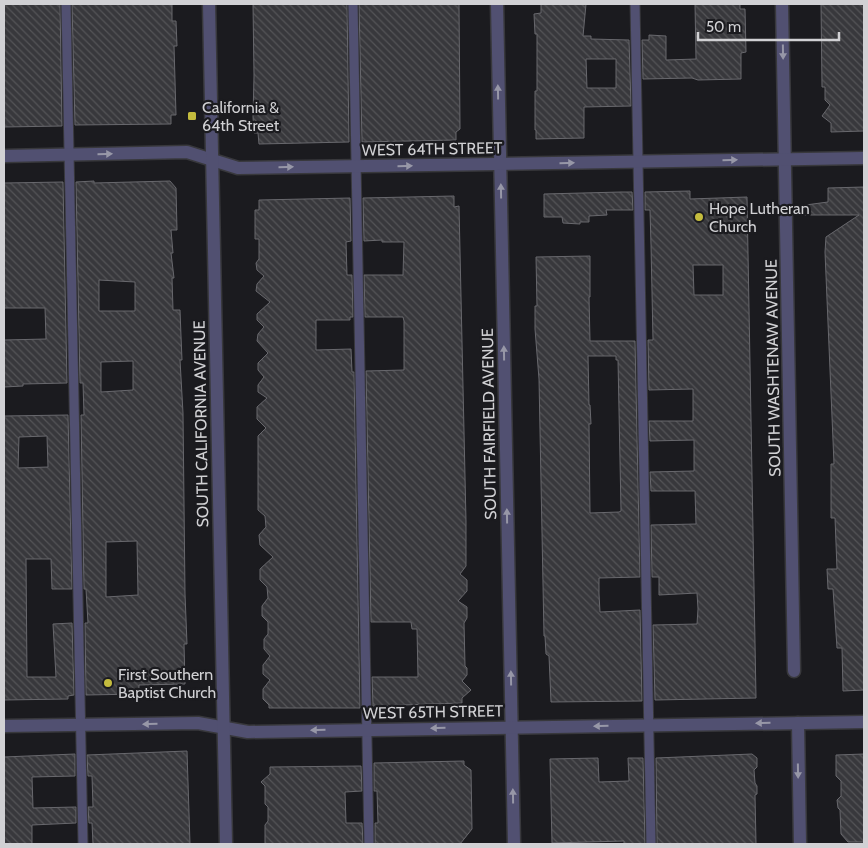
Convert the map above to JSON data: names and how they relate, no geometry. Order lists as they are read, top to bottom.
{
  "streets": {
    "street": [
      "WEST 64TH STREET",
      "SOUTH WASHTENAW AVENUE",
      "SOUTH CALIFORNIA AVENUE",
      "SOUTH FAIRFIELD AVENUE",
      "WEST 65TH STREET"
    ]
  },
  "crossings": [
    ["WEST 64TH STREET", "SOUTH WASHTENAW AVENUE"],
    ["WEST 64TH STREET", "SOUTH CALIFORNIA AVENUE"],
    ["WEST 64TH STREET", "SOUTH FAIRFIELD AVENUE"],
    ["SOUTH CALIFORNIA AVENUE", "WEST 65TH STREET"],
    ["SOUTH FAIRFIELD AVENUE", "WEST 65TH STREET"]
  ],
  "one_way": ["WEST 64TH STREET", "SOUTH FAIRFIELD AVENUE", "WEST 65TH STREET"],
  "places": {
    "transit": ["California & 64th Street"],
    "other": ["Hope Lutheran Church", "First Southern Baptist Church"]
  },
  "scale_bar": "50 m"
}
